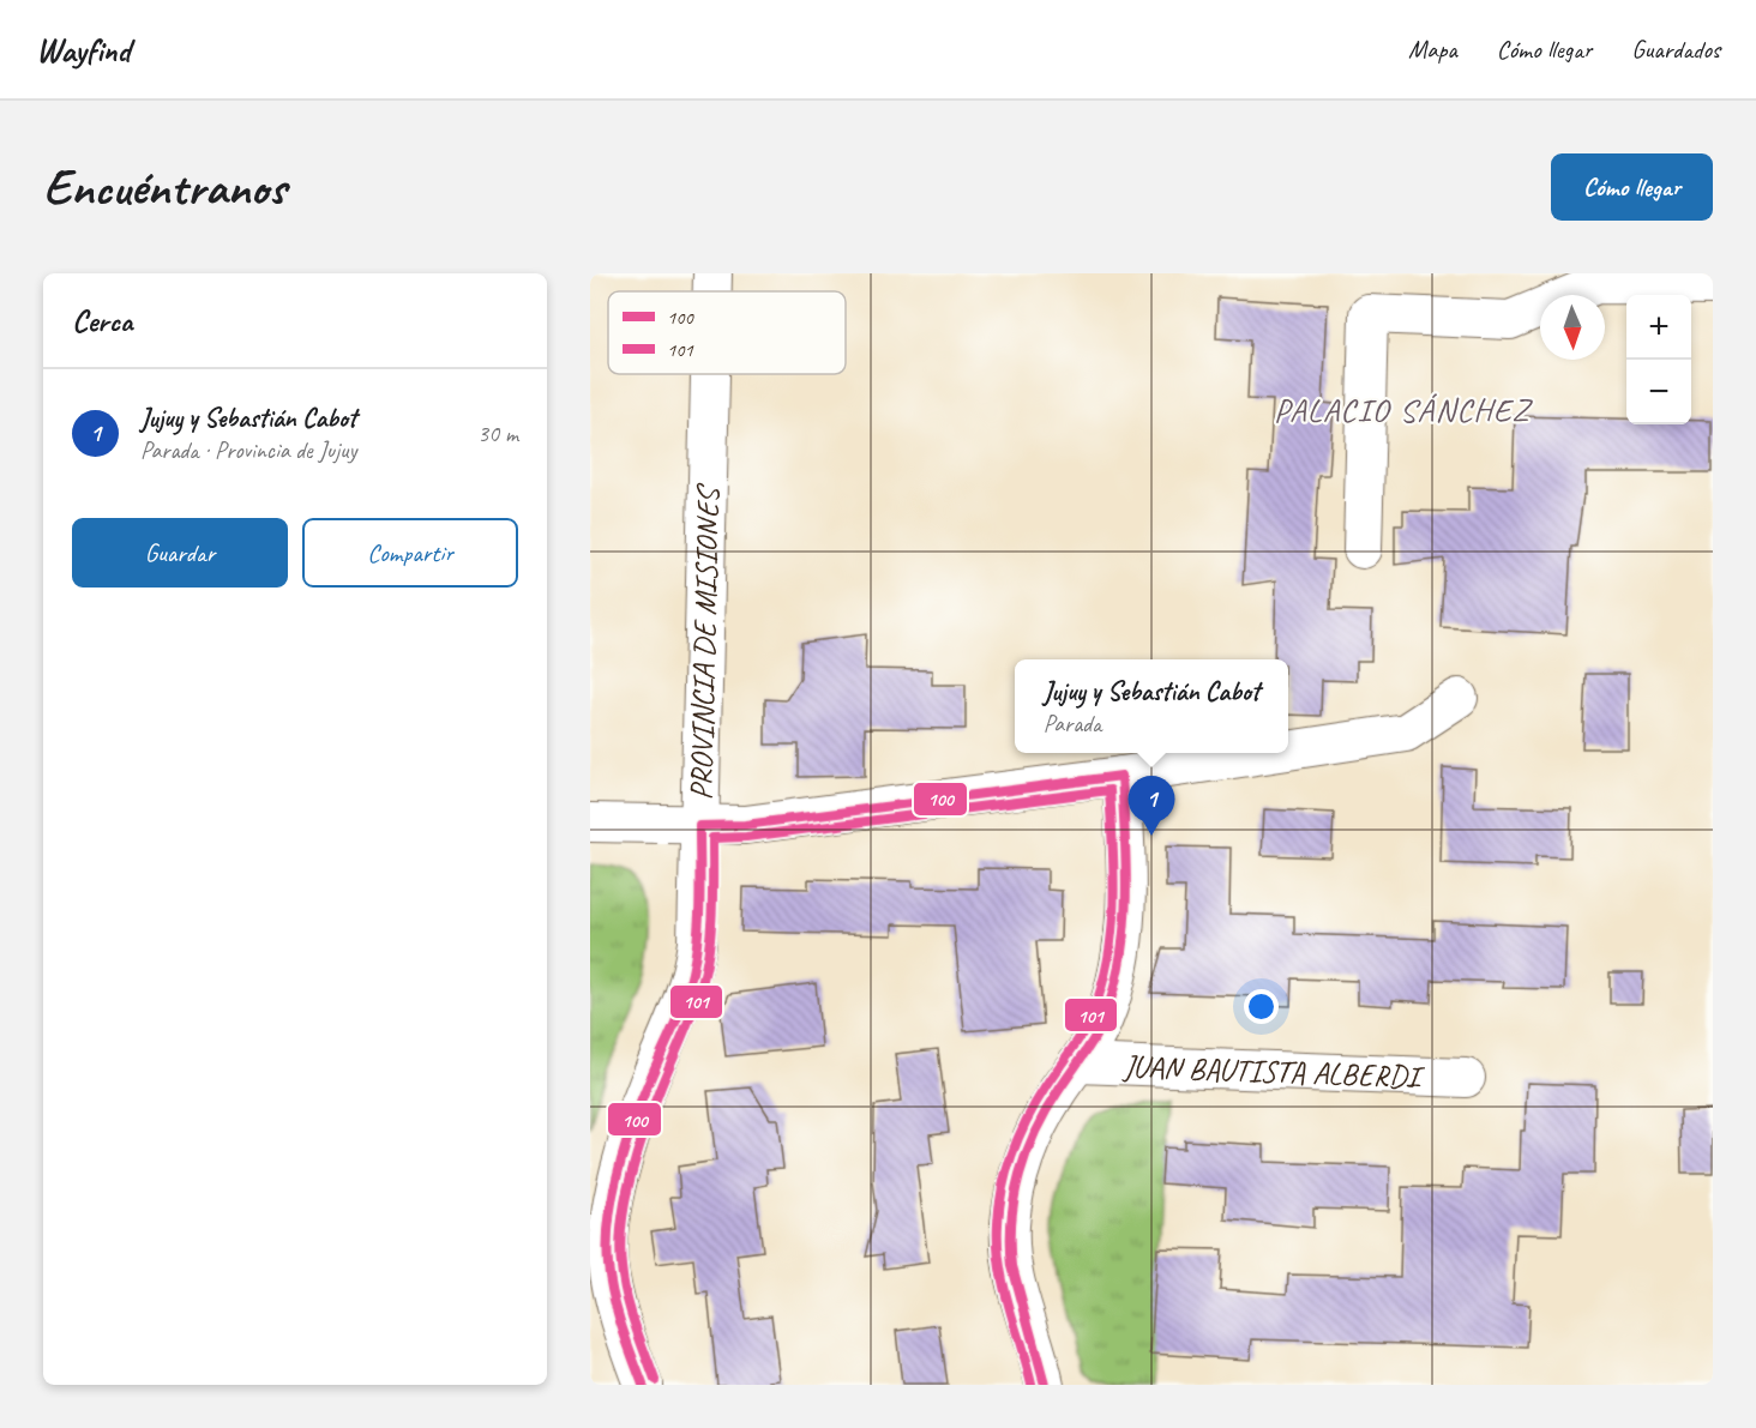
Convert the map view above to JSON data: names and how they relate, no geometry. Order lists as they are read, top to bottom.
{
  "streets": {
    "street": ["PROVINCIA DE MISIONES", "JUAN BAUTISTA ALBERDI"]
  },
  "districts": ["PALACIO SÁNCHEZ"],
  "lines": ["transit line 100", "transit line 101"],
  "legend": ["100", "101"],
  "north": "bottom",
  "page": {
    "header": "Wayfind",
    "nav": ["Mapa", "Cómo llegar", "Guardados"],
    "buttons": [
      "Cómo llegar",
      ["Guardar", "Compartir"]
    ],
    "title": "Encuéntranos",
    "heading": "Cerca",
    "map_buttons": ["+", "−"],
    "list": [
      {
        "mark": "1",
        "name": "Jujuy y Sebastián Cabot",
        "note": "Parada · Provincia de Jujuy",
        "value": "30 m"
      }
    ],
    "popup": ["Jujuy y Sebastián Cabot", "Parada"],
    "pins": "1"
  }
}
